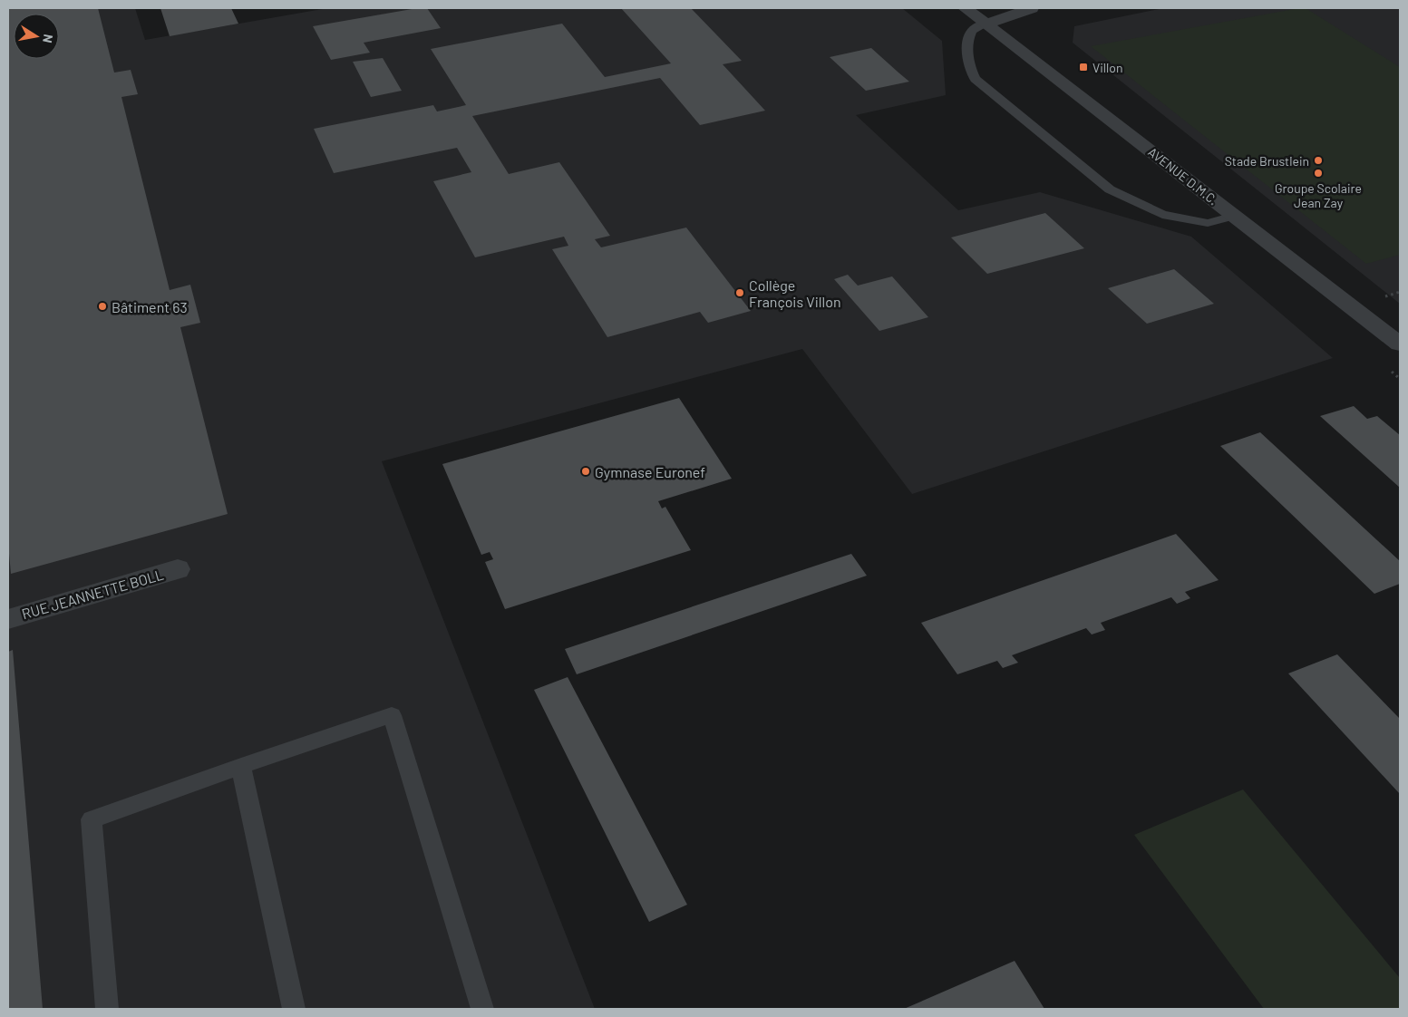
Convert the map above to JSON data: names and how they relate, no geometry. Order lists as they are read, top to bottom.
{
  "streets": {
    "street": ["AVENUE D.M.C.", "RUE JEANNETTE BOLL"]
  },
  "places": {
    "transit": ["Villon"],
    "other": [
      "Stade Brustlein",
      "Groupe Scolaire Jean Zay",
      "Collège François Villon",
      "Bâtiment 63",
      "Gymnase Euronef"
    ]
  },
  "north": "right"
}
